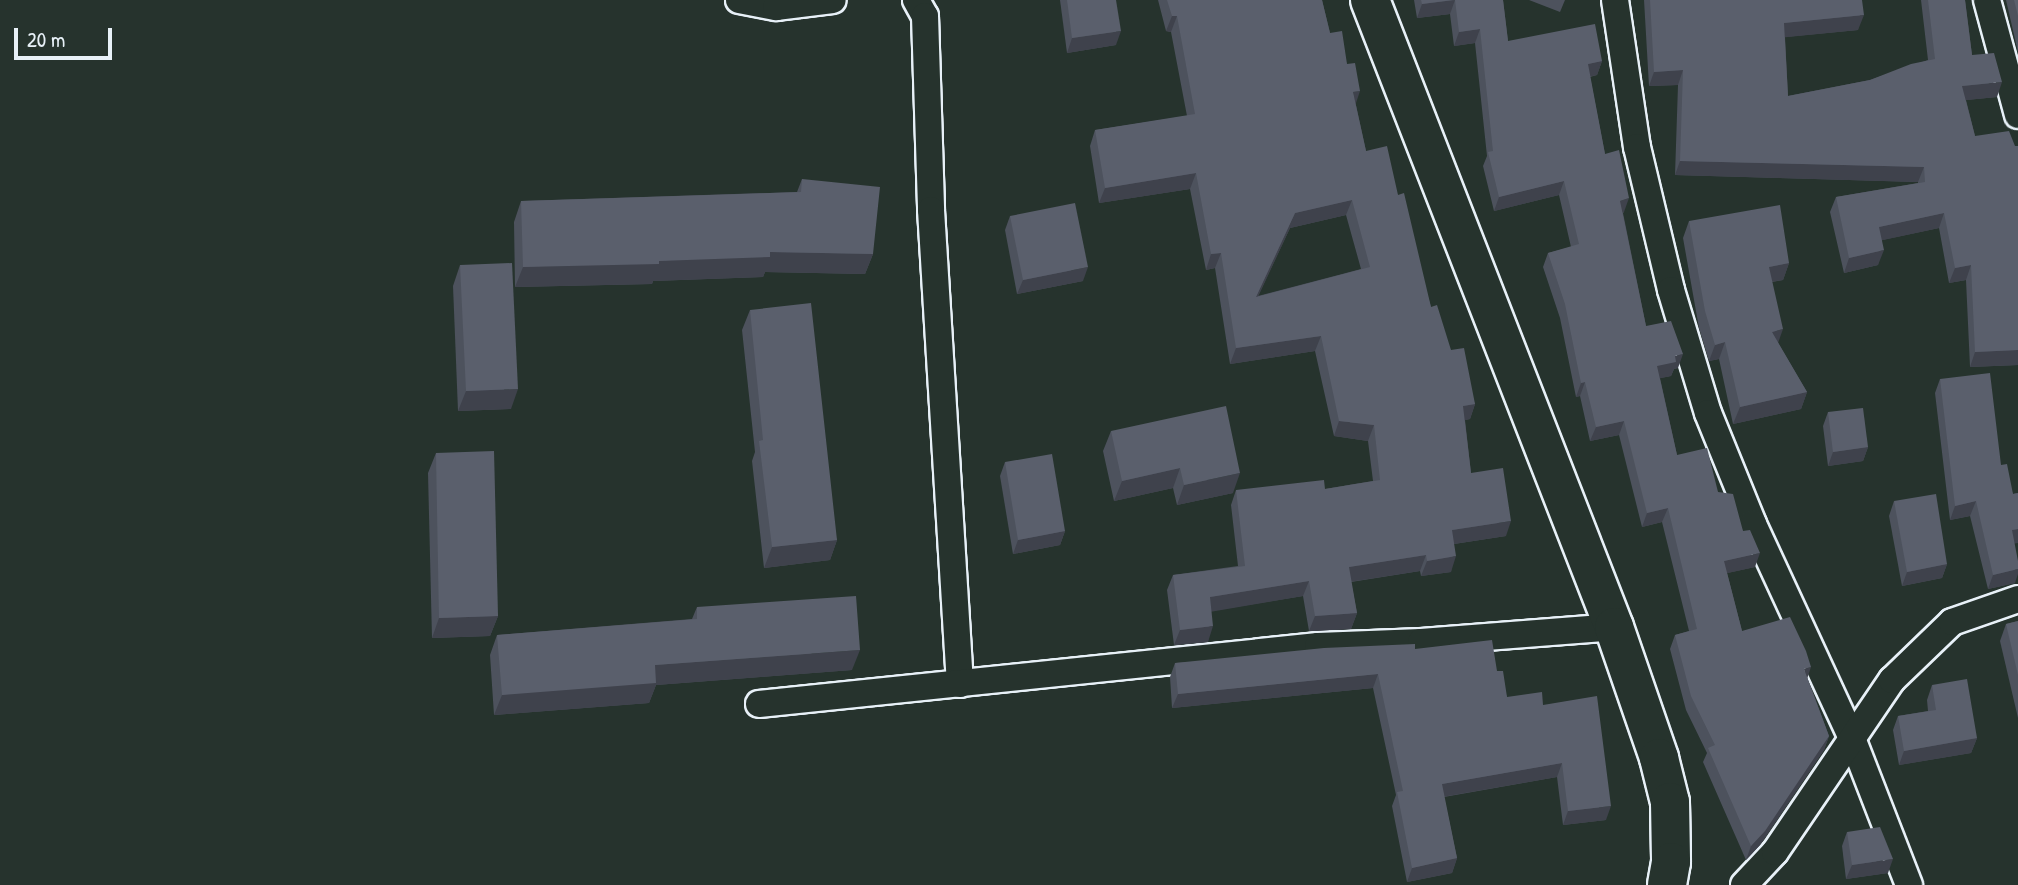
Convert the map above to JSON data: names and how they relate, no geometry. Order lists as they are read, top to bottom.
{
  "scale_bar": "20 m"
}
